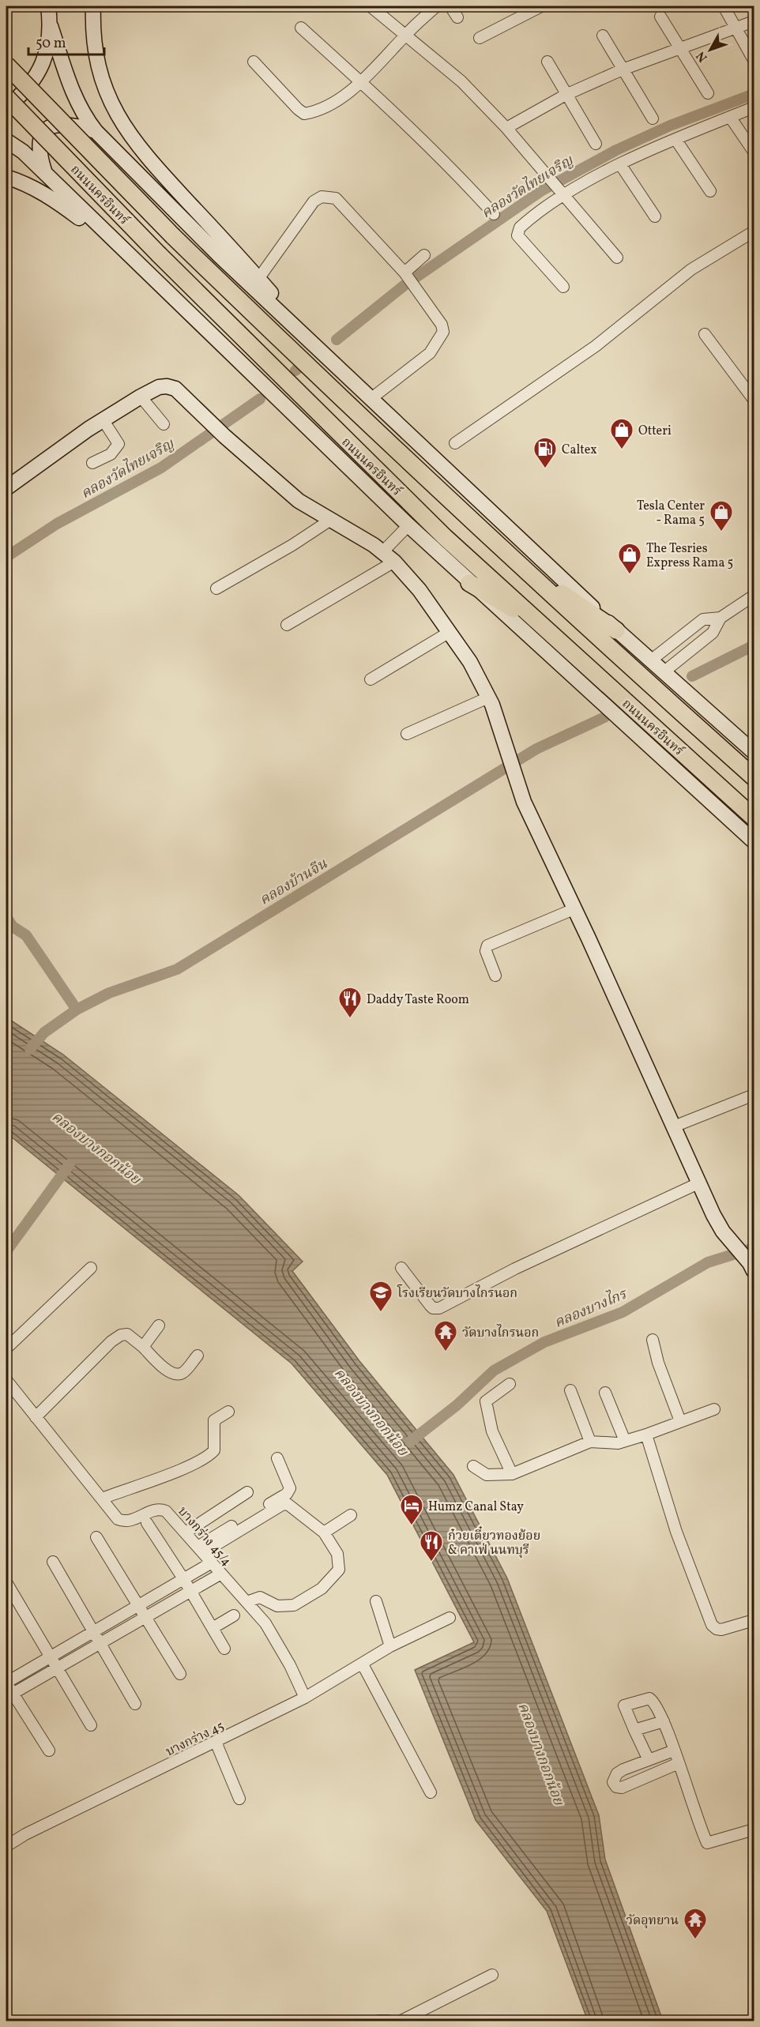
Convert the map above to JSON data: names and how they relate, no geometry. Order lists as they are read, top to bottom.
{
  "streets": {
    "main road": ["ถนนนครอินทร์"],
    "street": ["บางกร่าง 45/4", "บางกร่าง 45"]
  },
  "crossings": [
    ["บางกร่าง 45/4", "บางกร่าง 45"]
  ],
  "water": [
    "คลองวัดไทยเจริญ",
    "คลองบ้านจีน",
    "คลองบางกอกน้อย",
    "คลองบางไกร"
  ],
  "places": {
    "shop": ["Otteri", "Tesla Center - Rama 5", "The Tesries Express Rama 5"],
    "fuel station": ["Caltex"],
    "restaurant": ["Daddy Taste Room", "ก๋วยเตี๋ยวทองย้อย & คาเฟ่ นนทบุรี"],
    "school or university": ["โรงเรียนวัดบางไกรนอก"],
    "temple": ["วัดบางไกรนอก", "วัดอุทยาน"],
    "hotel": ["Humz Canal Stay"]
  },
  "scale_bar": "50 m",
  "north": "bottom left"
}
